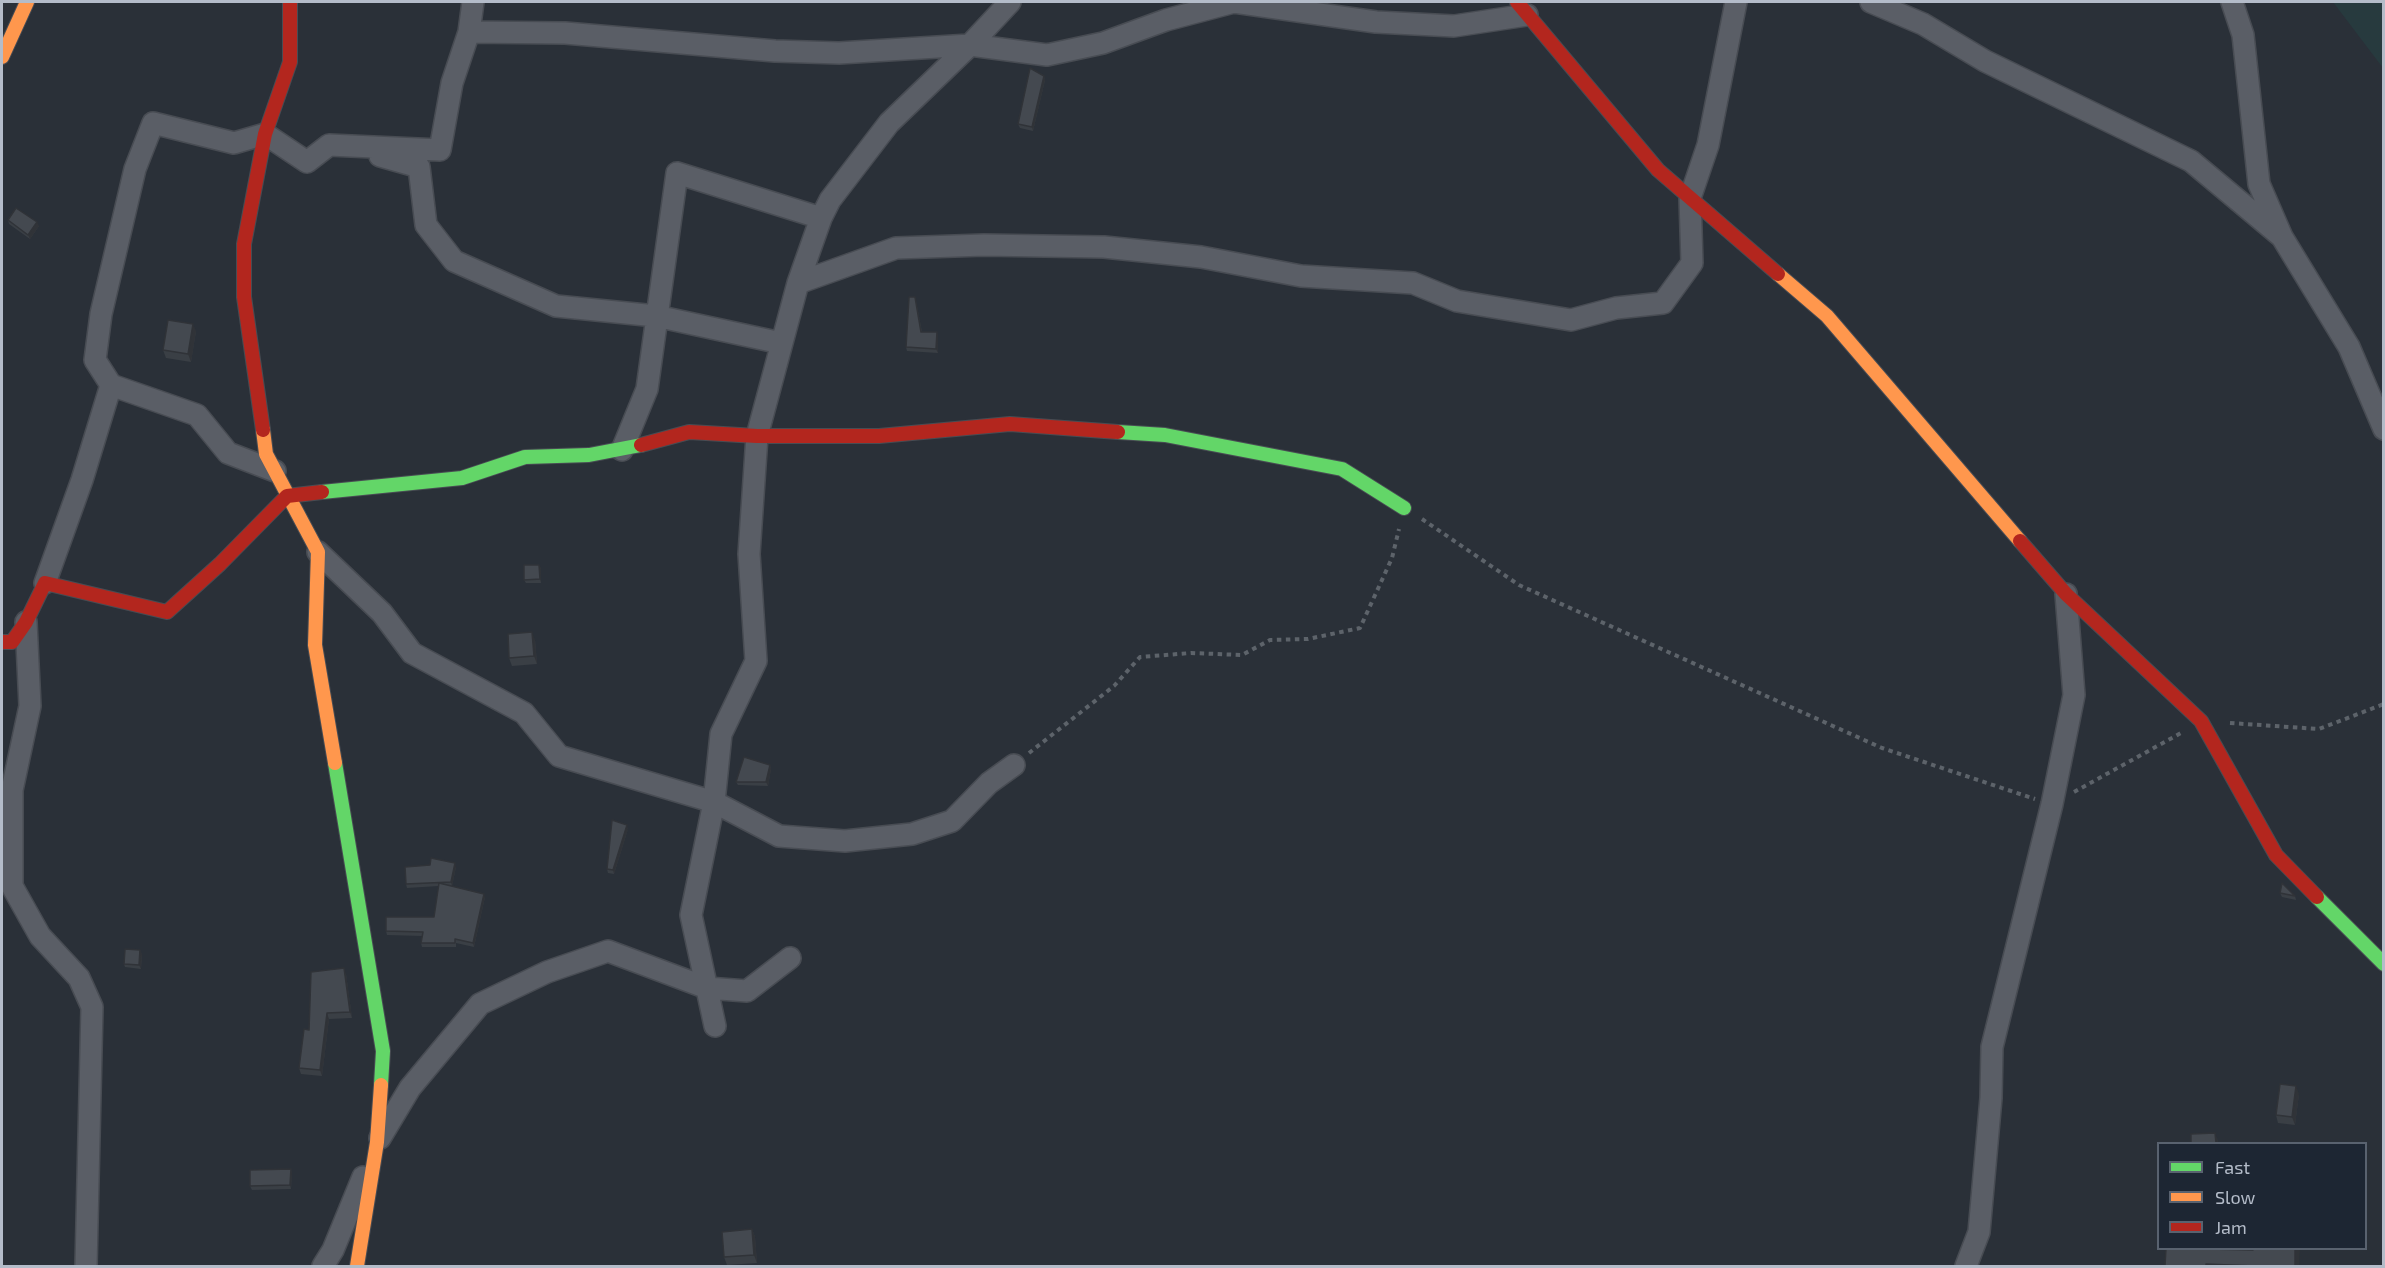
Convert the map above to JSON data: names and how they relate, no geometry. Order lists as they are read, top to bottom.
{
  "legend": ["Fast", "Slow", "Jam"]
}
